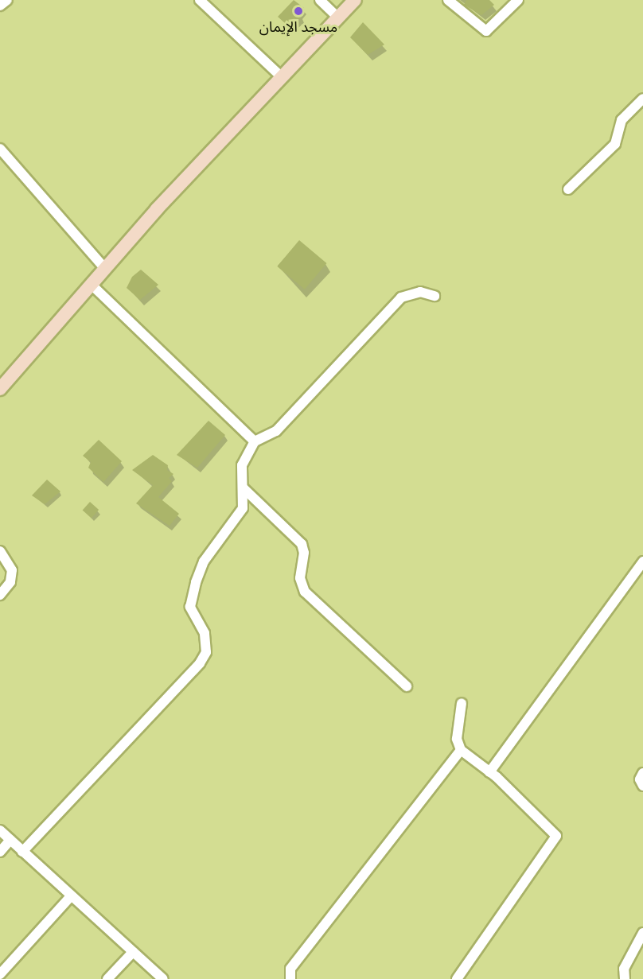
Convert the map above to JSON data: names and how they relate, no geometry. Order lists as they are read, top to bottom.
{
  "places": ["مسجد الإيمان"]
}
